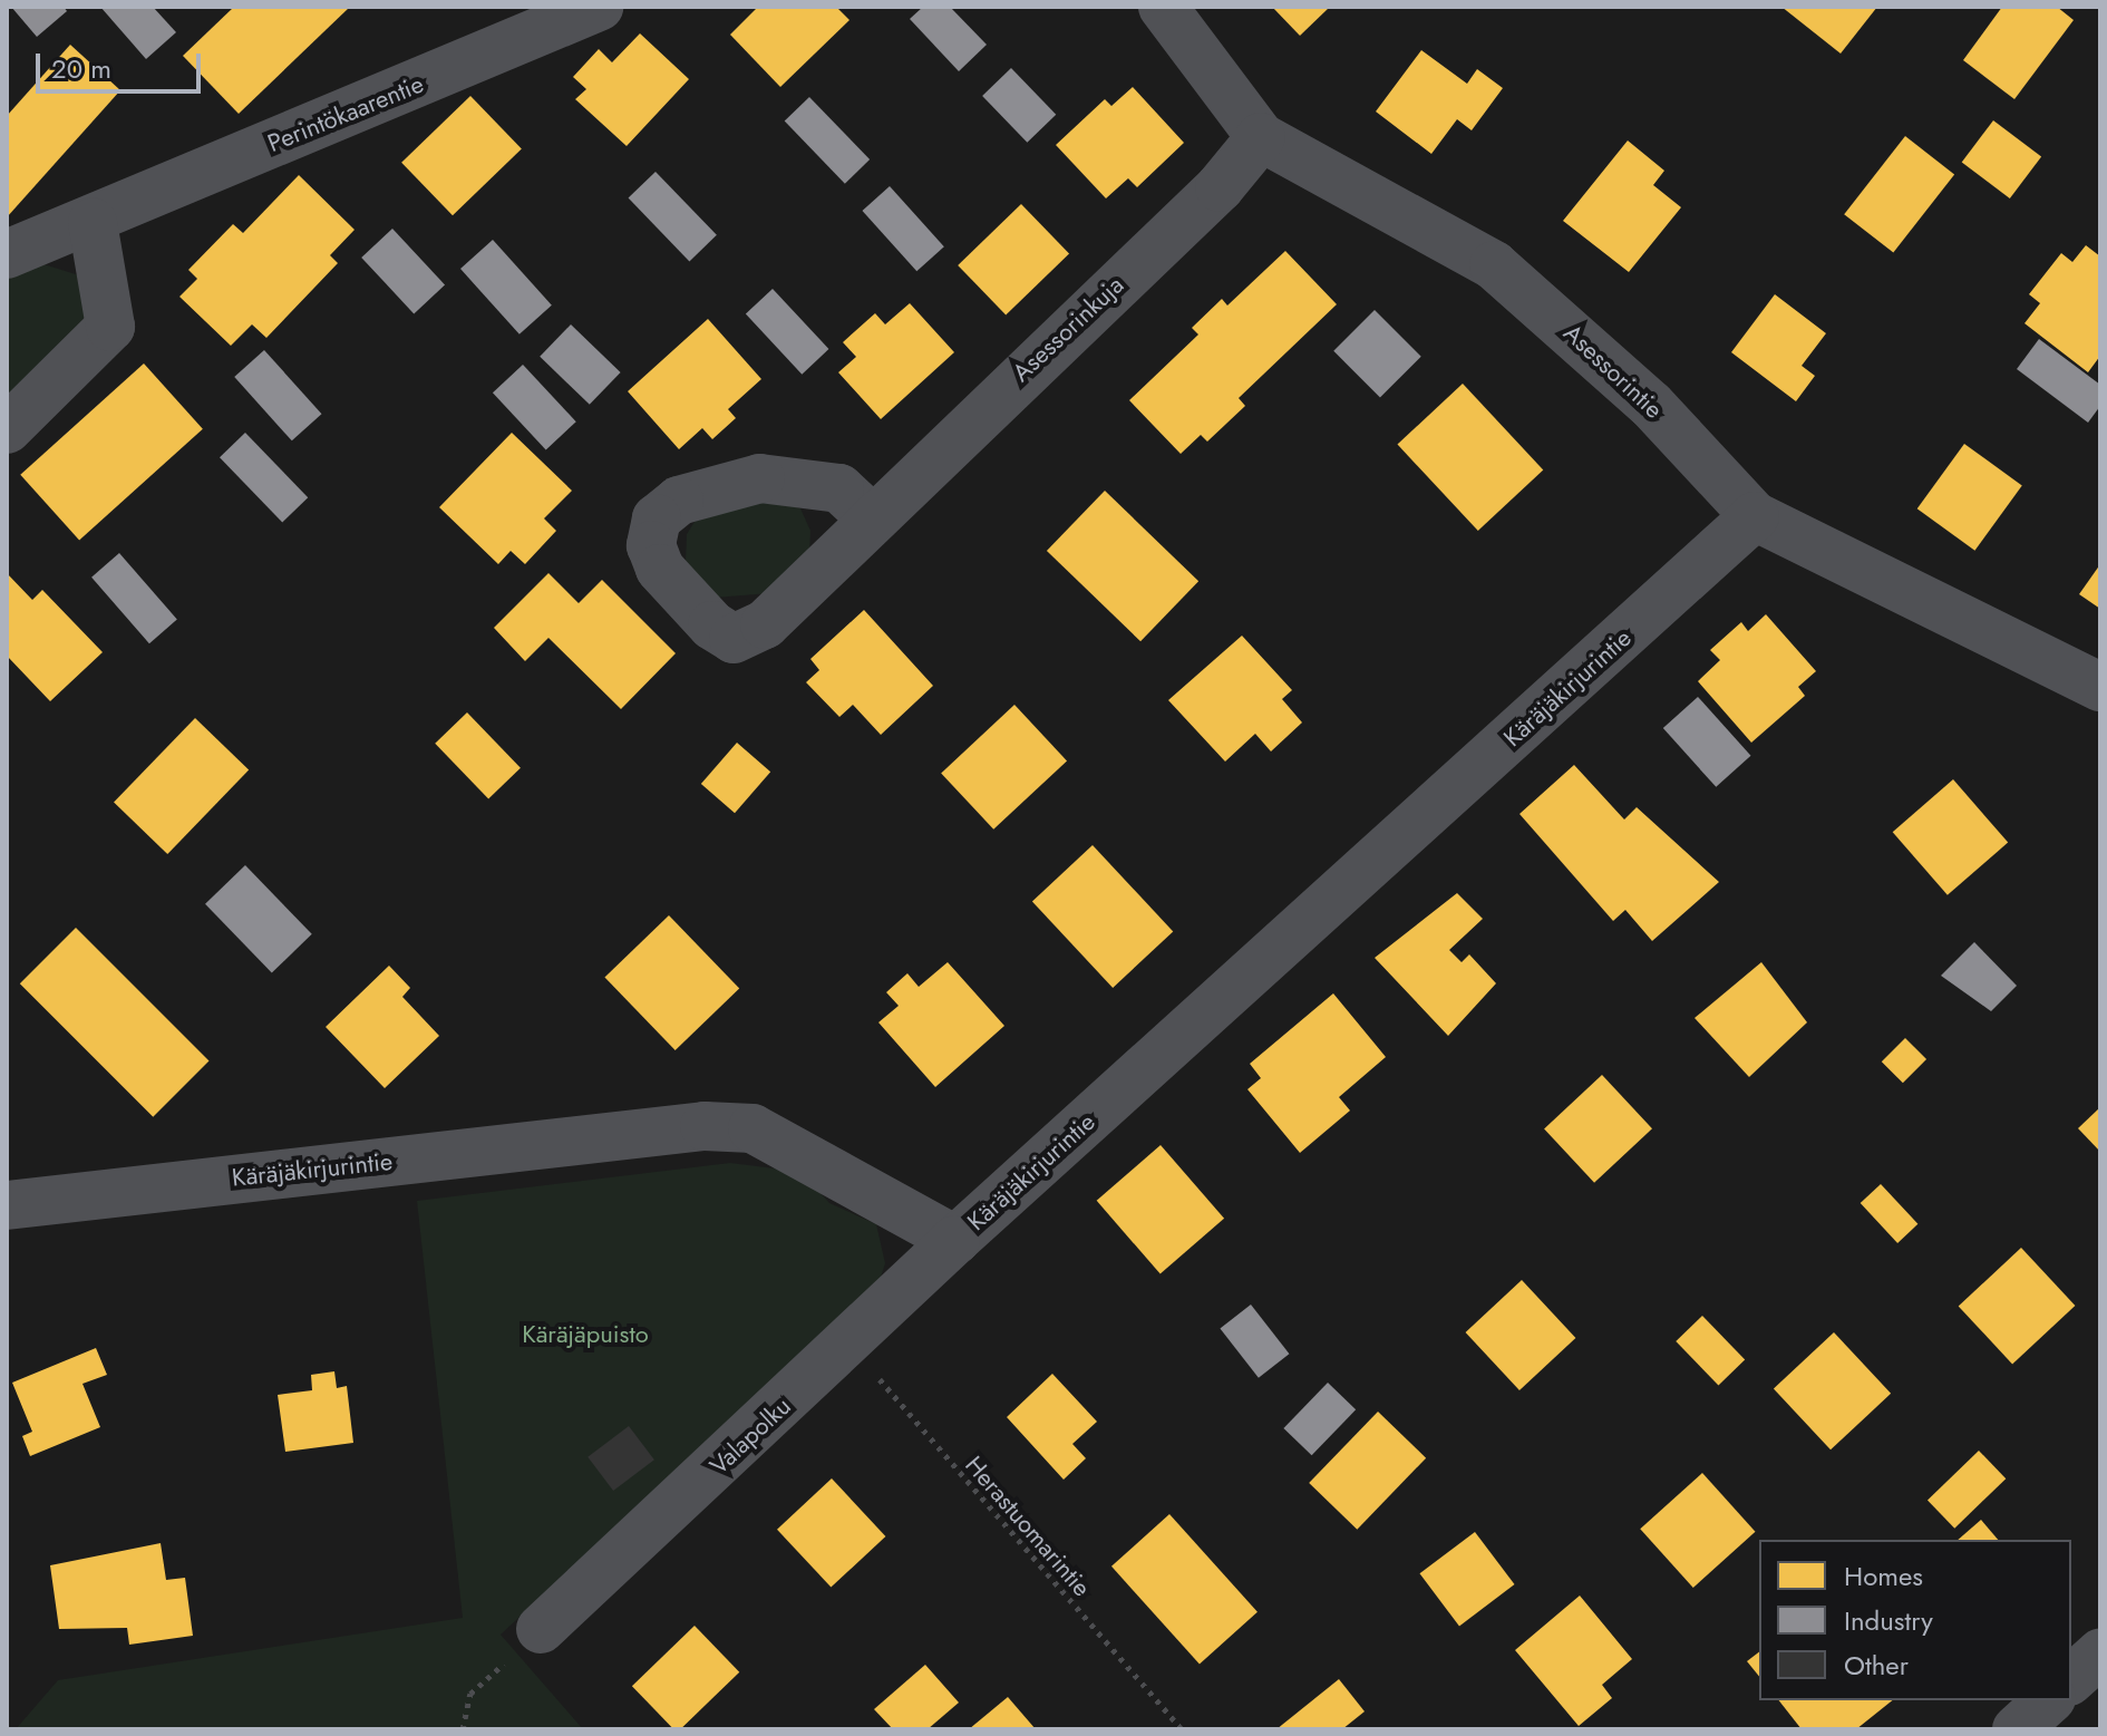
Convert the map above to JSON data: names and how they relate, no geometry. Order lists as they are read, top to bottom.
{
  "streets": {
    "street": [
      "Perintökaarentie",
      "Asessorinkuja",
      "Asessorintie",
      "Käräjäkirjurintie",
      "Valapolku"
    ],
    "path": ["Herastuomarintie"]
  },
  "crossings": [
    ["Asessorinkuja", "Asessorintie"],
    ["Asessorintie", "Käräjäkirjurintie"],
    ["Käräjäkirjurintie", "Valapolku"],
    ["Valapolku", "Herastuomarintie"]
  ],
  "parks": ["Käräjäpuisto"],
  "legend": ["Homes", "Industry", "Other"],
  "scale_bar": "20 m"
}
